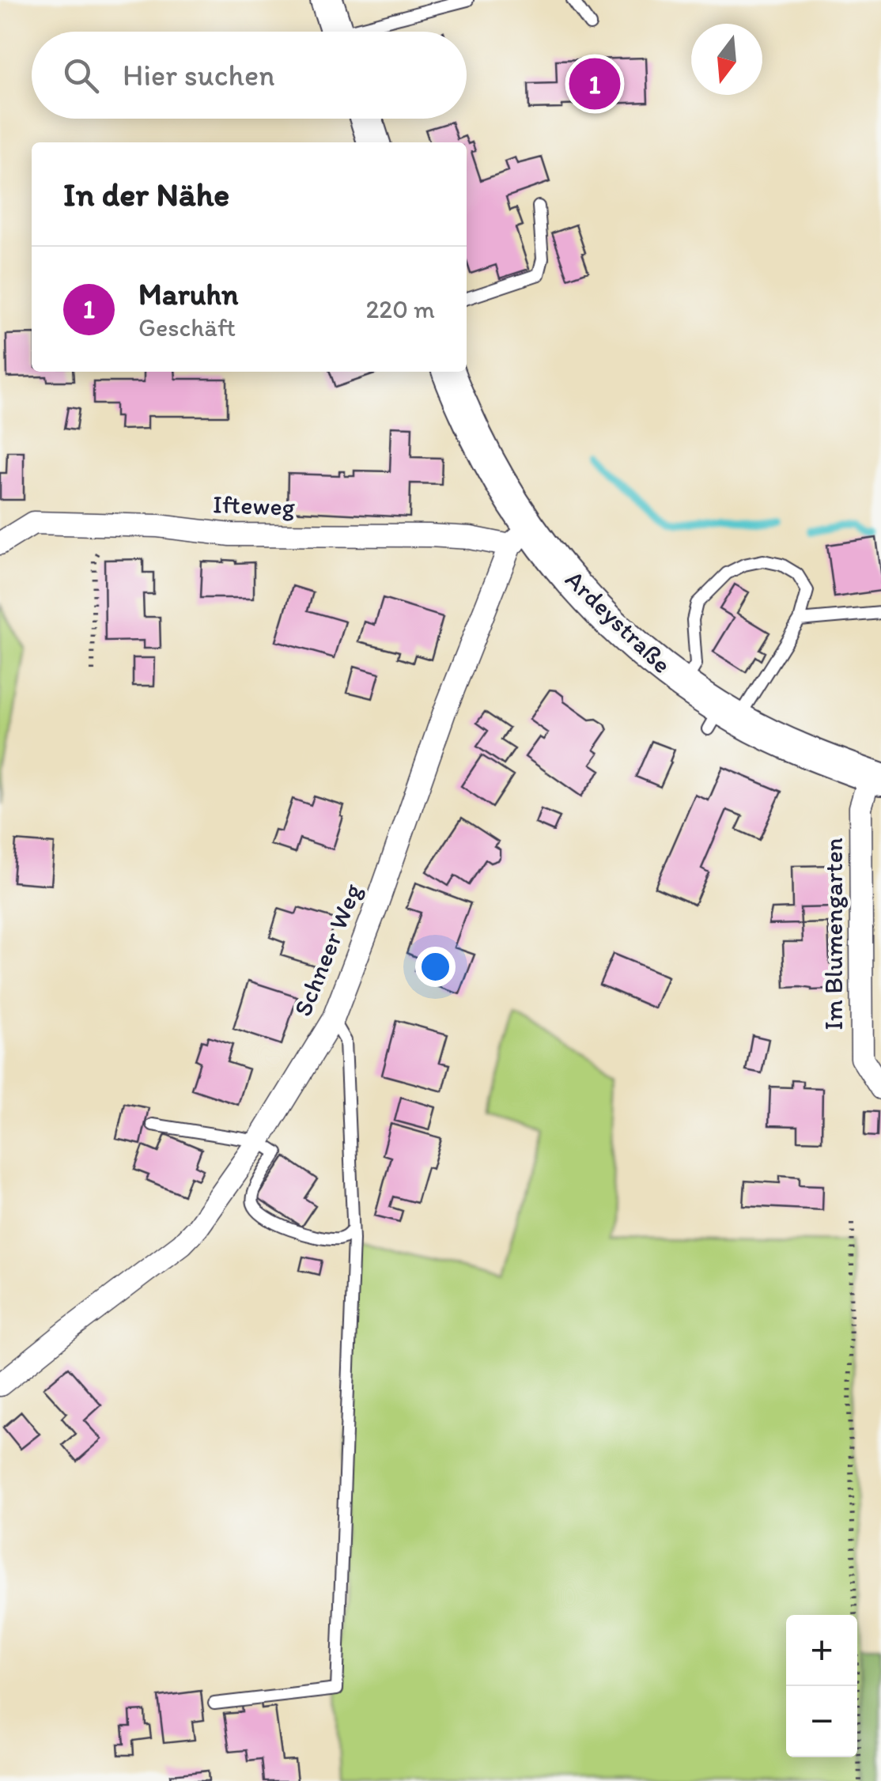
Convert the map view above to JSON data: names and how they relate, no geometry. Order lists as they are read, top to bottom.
{
  "streets": {
    "main road": ["Ardeystraße"],
    "street": ["Ifteweg", "Im Blumengarten", "Schneer Weg"]
  },
  "crossings": [
    ["Ifteweg", "Ardeystraße"],
    ["Ifteweg", "Schneer Weg"],
    ["Ardeystraße", "Im Blumengarten"],
    ["Ardeystraße", "Schneer Weg"]
  ],
  "north": "bottom",
  "page": {
    "search": "Hier suchen",
    "pins": "1",
    "heading": "In der Nähe",
    "list": [
      {
        "mark": "1",
        "name": "Maruhn",
        "note": "Geschäft",
        "value": "220 m"
      }
    ],
    "map_buttons": ["+", "−"]
  }
}
